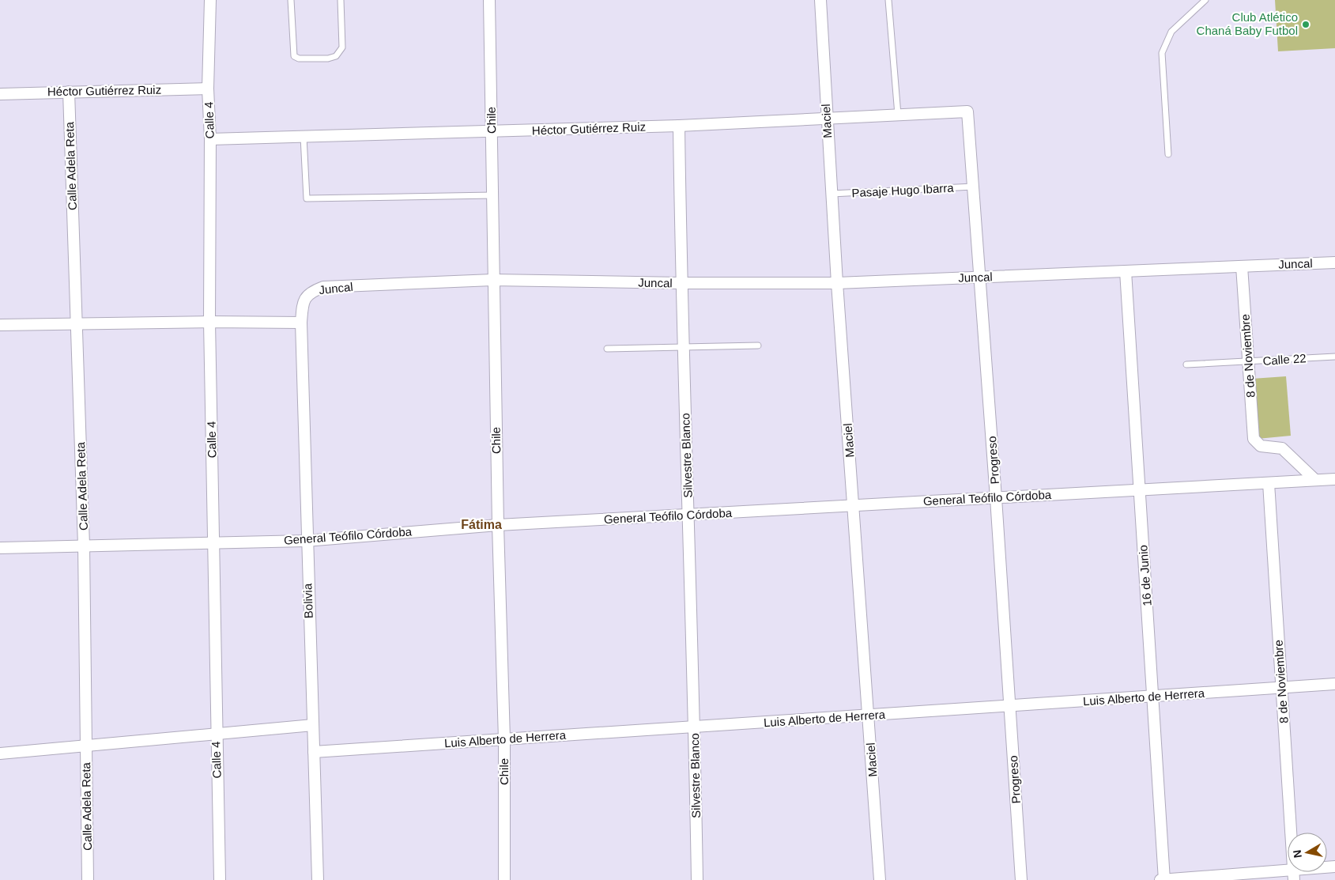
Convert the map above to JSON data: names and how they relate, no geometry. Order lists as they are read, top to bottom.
{
  "streets": {
    "street": [
      "Héctor Gutiérrez Ruiz",
      "Calle 4",
      "Chile",
      "Maciel",
      "Calle Adela Reta",
      "Juncal",
      "8 de Noviembre",
      "Silvestre Blanco",
      "Progreso",
      "General Teófilo Córdoba",
      "16 de Junio",
      "Bolivia",
      "Luis Alberto de Herrera"
    ],
    "lane": ["Pasaje Hugo Ibarra", "Calle 22"]
  },
  "crossings": [
    ["Héctor Gutiérrez Ruiz", "Calle 4"],
    ["Héctor Gutiérrez Ruiz", "Chile"],
    ["Héctor Gutiérrez Ruiz", "Maciel"],
    ["Héctor Gutiérrez Ruiz", "Calle Adela Reta"],
    ["Héctor Gutiérrez Ruiz", "Silvestre Blanco"],
    ["Héctor Gutiérrez Ruiz", "Progreso"],
    ["Calle 4", "General Teófilo Córdoba"],
    ["Chile", "Juncal"],
    ["Chile", "General Teófilo Córdoba"],
    ["Chile", "Luis Alberto de Herrera"],
    ["Maciel", "Pasaje Hugo Ibarra"],
    ["Maciel", "Juncal"],
    ["Maciel", "General Teófilo Córdoba"],
    ["Maciel", "Luis Alberto de Herrera"],
    ["Calle Adela Reta", "General Teófilo Córdoba"],
    ["Pasaje Hugo Ibarra", "Progreso"],
    ["Juncal", "8 de Noviembre"],
    ["Juncal", "Silvestre Blanco"],
    ["Juncal", "Progreso"],
    ["Juncal", "16 de Junio"],
    ["Juncal", "Bolivia"],
    ["8 de Noviembre", "Calle 22"],
    ["8 de Noviembre", "General Teófilo Córdoba"],
    ["8 de Noviembre", "Luis Alberto de Herrera"],
    ["Silvestre Blanco", "General Teófilo Córdoba"],
    ["Silvestre Blanco", "Luis Alberto de Herrera"],
    ["Progreso", "General Teófilo Córdoba"],
    ["Progreso", "Luis Alberto de Herrera"],
    ["General Teófilo Córdoba", "16 de Junio"],
    ["General Teófilo Córdoba", "Bolivia"],
    ["16 de Junio", "Luis Alberto de Herrera"],
    ["Bolivia", "Luis Alberto de Herrera"]
  ],
  "districts": ["Fátima"],
  "places": ["Club Atlético Chaná Baby Futbol"],
  "north": "left"
}
